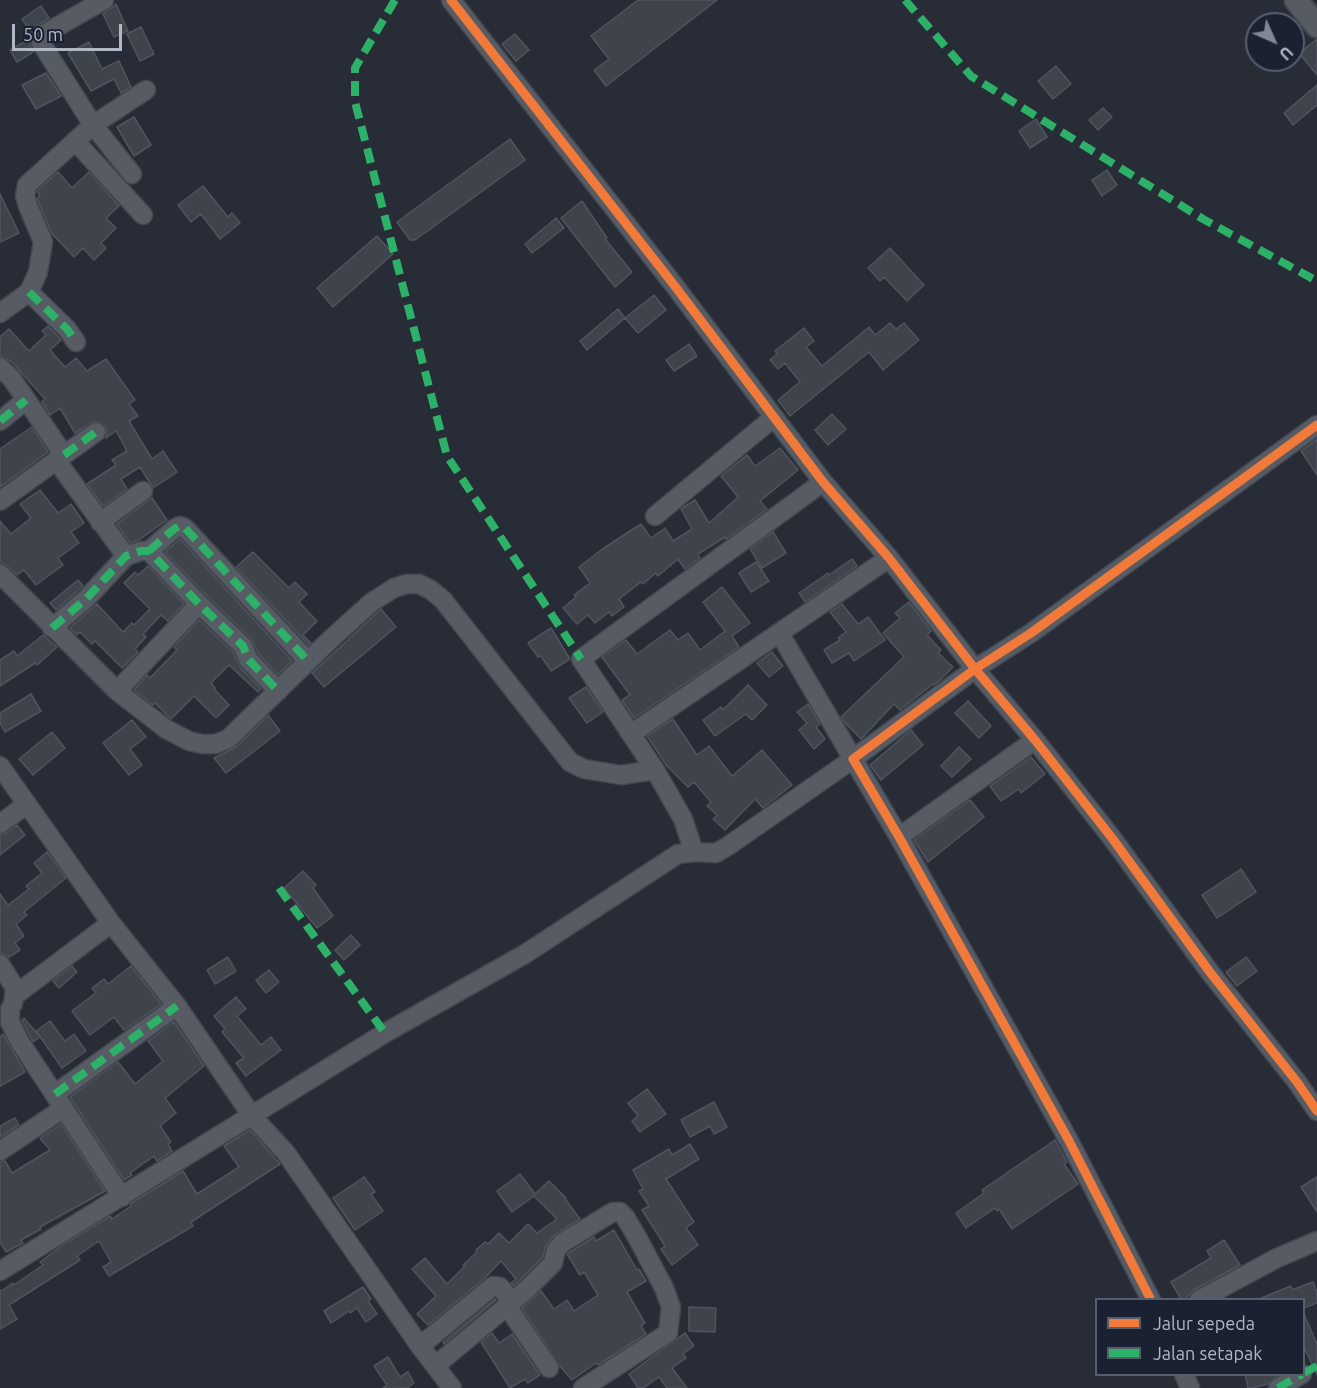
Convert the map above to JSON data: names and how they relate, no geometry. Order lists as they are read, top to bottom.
{
  "legend": ["Jalur sepeda", "Jalan setapak"],
  "scale_bar": "50 m",
  "north": "bottom right"
}
